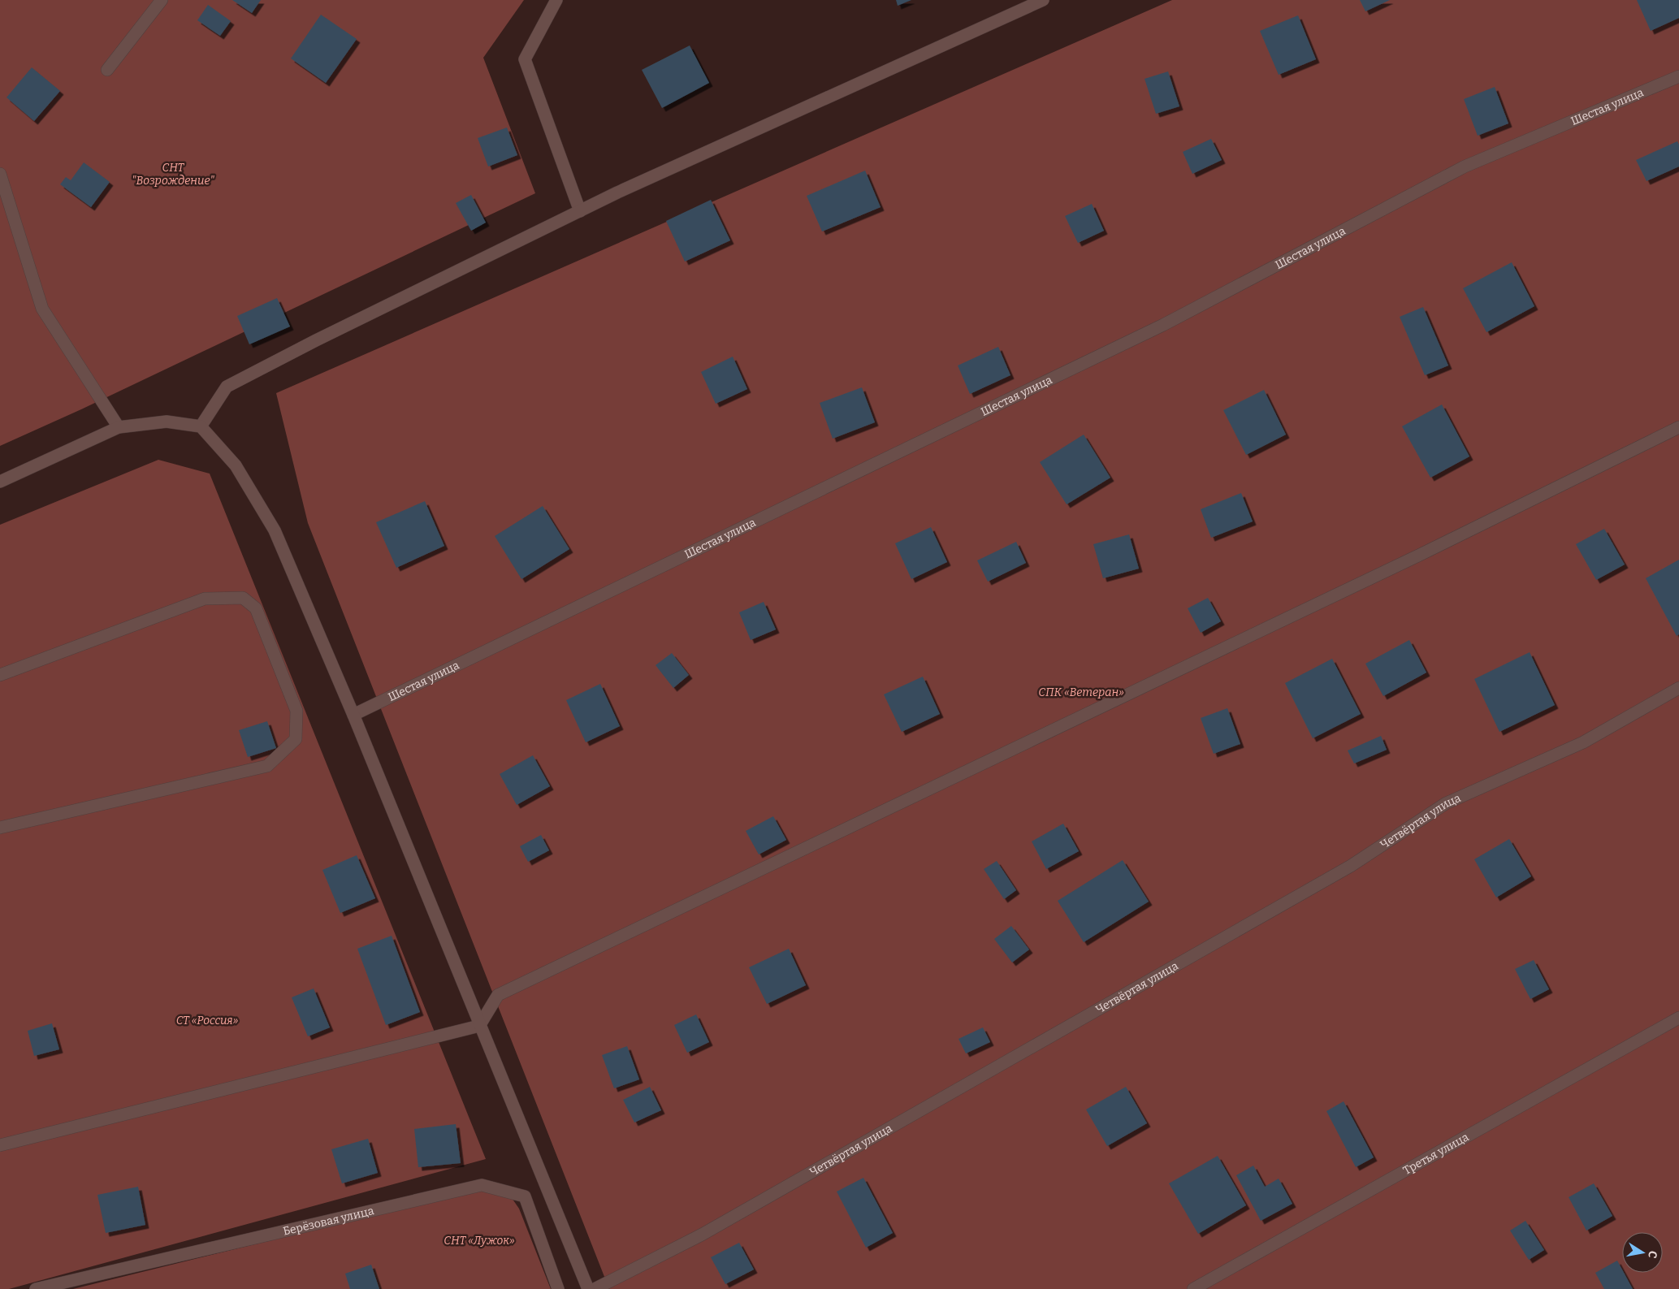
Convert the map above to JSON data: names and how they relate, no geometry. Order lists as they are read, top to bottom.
{
  "streets": {
    "street": [
      "Шестая улица",
      "Четвёртая улица",
      "Третья улица",
      "Берёзовая улица"
    ]
  },
  "parks": [
    "СНТ \"Возрождение\"",
    "СПК «Ветеран»",
    "СТ «Россия»",
    "СНТ «Лужок»"
  ],
  "north": "right"
}
